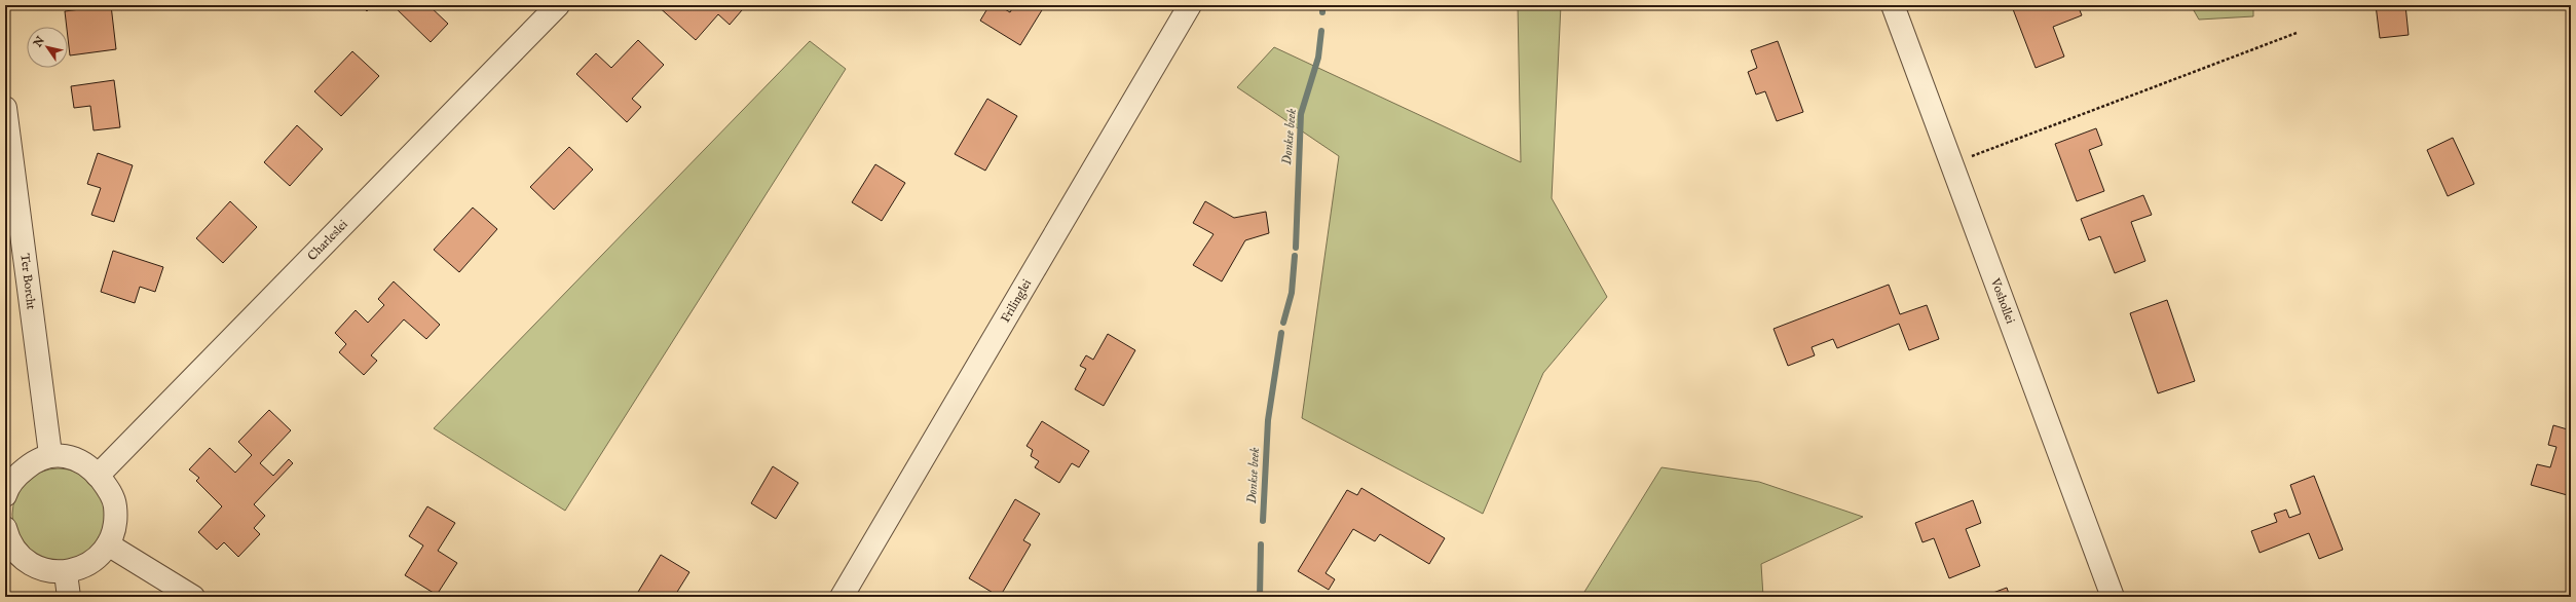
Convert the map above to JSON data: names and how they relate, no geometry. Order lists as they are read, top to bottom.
{
  "streets": {
    "street": [
      "Charleslei",
      "Ter Borcht",
      "Frilinglei",
      "Voshollei"
    ]
  },
  "water": ["Donkse beek"],
  "north": "top left"
}
